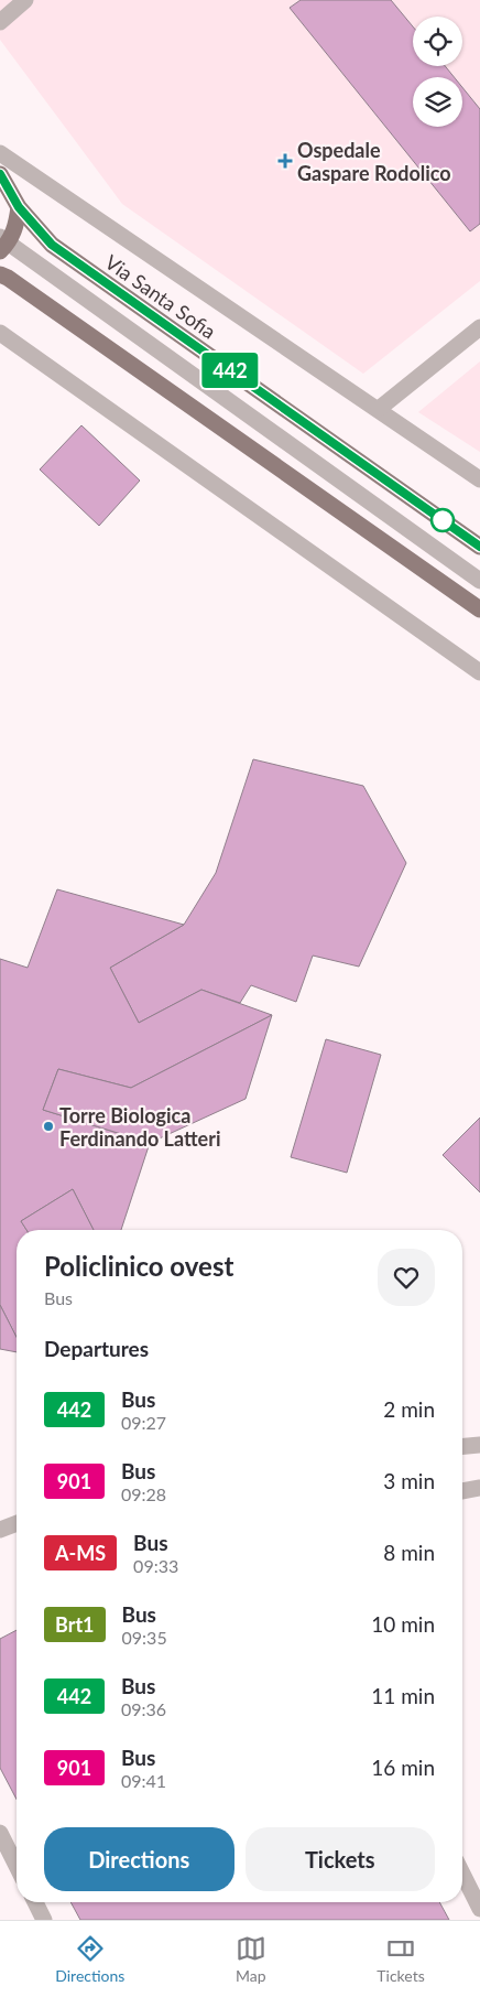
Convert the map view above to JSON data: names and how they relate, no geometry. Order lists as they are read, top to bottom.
{
  "streets": {
    "main road": ["Via Santa Sofia"]
  },
  "places": {
    "health": ["Ospedale Gaspare Rodolico"],
    "other": ["Torre Biologica Ferdinando Latteri"]
  },
  "lines": ["bus line 442"],
  "page": {
    "on_map": "442",
    "heading": [
      ["Policlinico ovest", "Bus"],
      "Departures"
    ],
    "list": [
      {
        "mark": "442",
        "name": "Bus",
        "note": "09:27",
        "value": "2 min"
      },
      {
        "mark": "901",
        "name": "Bus",
        "note": "09:28",
        "value": "3 min"
      },
      {
        "mark": "A-MS",
        "name": "Bus",
        "note": "09:33",
        "value": "8 min"
      },
      {
        "mark": "Brt1",
        "name": "Bus",
        "note": "09:35",
        "value": "10 min"
      },
      {
        "mark": "442",
        "name": "Bus",
        "note": "09:36",
        "value": "11 min"
      },
      {
        "mark": "901",
        "name": "Bus",
        "note": "09:41",
        "value": "16 min"
      }
    ],
    "buttons": ["Directions", "Tickets"],
    "tabs": ["Directions", "Map", "Tickets"]
  }
}
